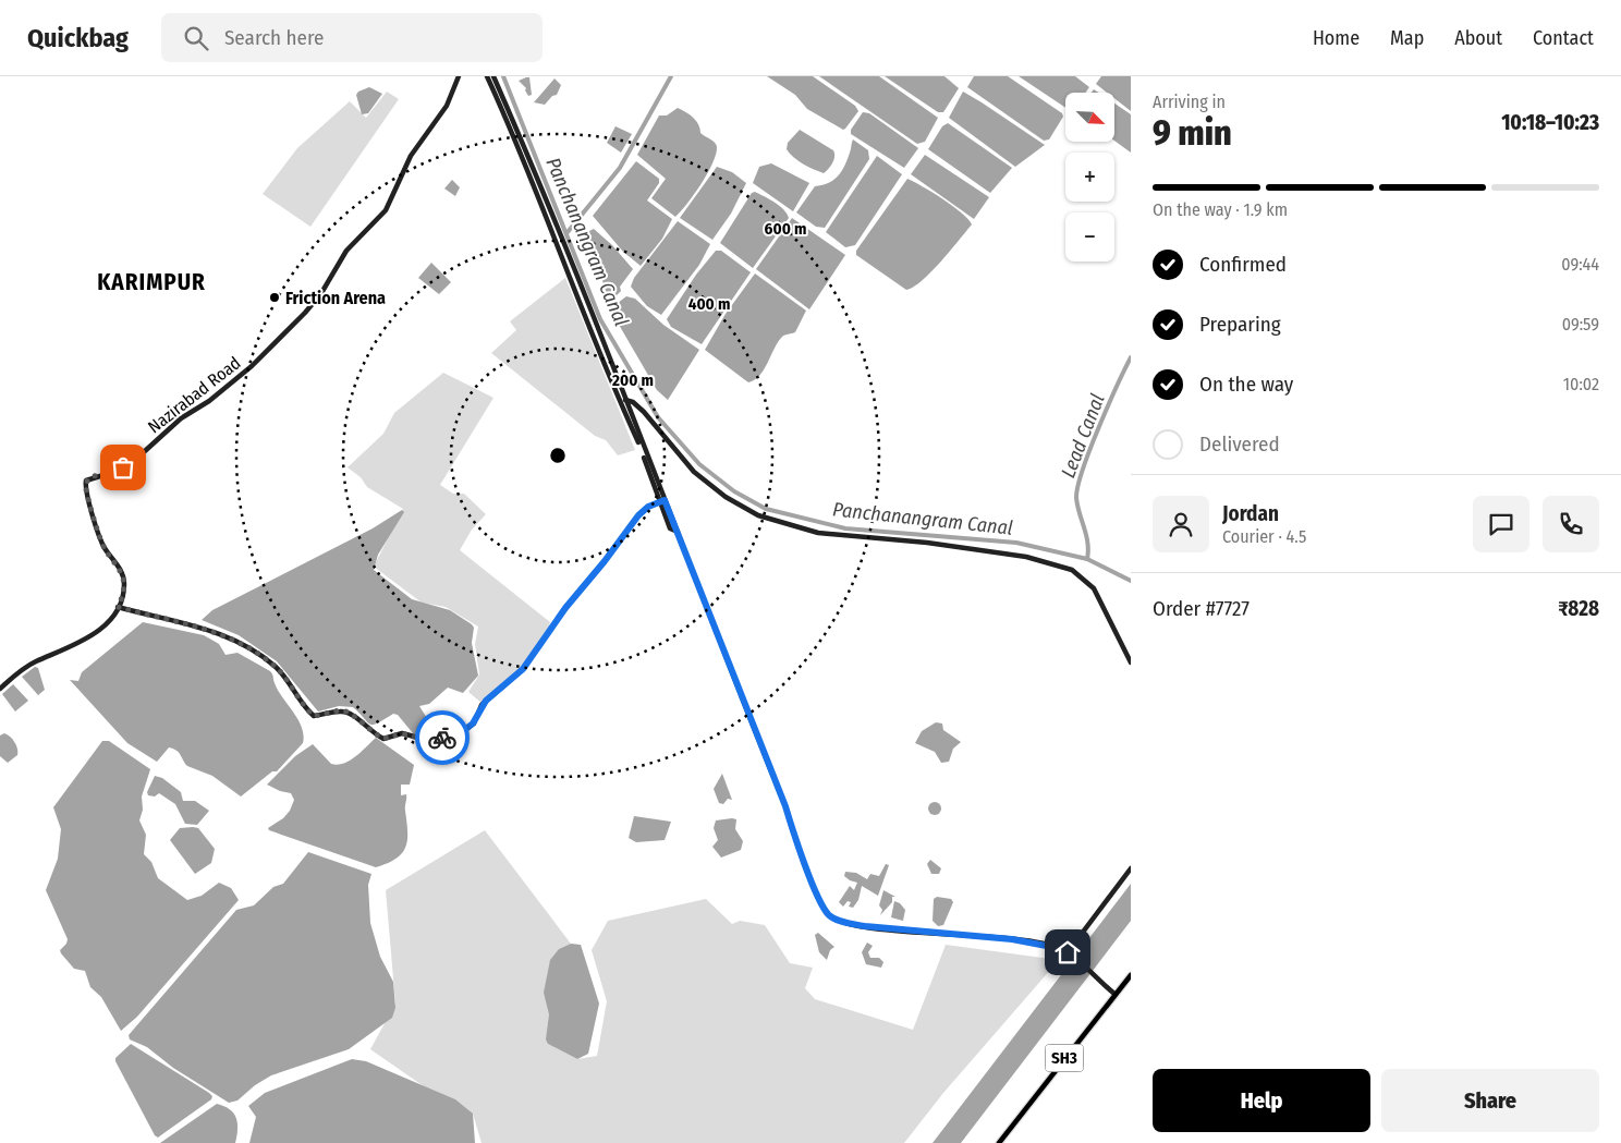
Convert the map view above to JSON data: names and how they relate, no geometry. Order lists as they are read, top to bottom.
{
  "streets": {
    "main road": ["Nazirabad Road", "SH3"]
  },
  "districts": ["KARIMPUR"],
  "water": ["Panchanangram Canal", "Lead Canal"],
  "places": ["Friction Arena"],
  "north": "bottom right",
  "page": {
    "header": "Quickbag",
    "search": "Search here",
    "nav": [
      "Home",
      "Map",
      "About",
      "Contact"
    ],
    "heading": ["9 min", "Arriving in", "10:18–10:23"],
    "panel": [
      "Jordan",
      "Courier · 4.5",
      "Order #7727",
      "₹828"
    ],
    "map_buttons": ["+", "−"],
    "bar": "On the way · 1.9 km",
    "list": [
      ["Confirmed", "09:44"],
      ["Preparing", "09:59"],
      ["On the way", "10:02"],
      "Delivered"
    ],
    "buttons": ["Help", "Share"]
  },
  "rings": ["600 m", "400 m", "200 m"]
}
